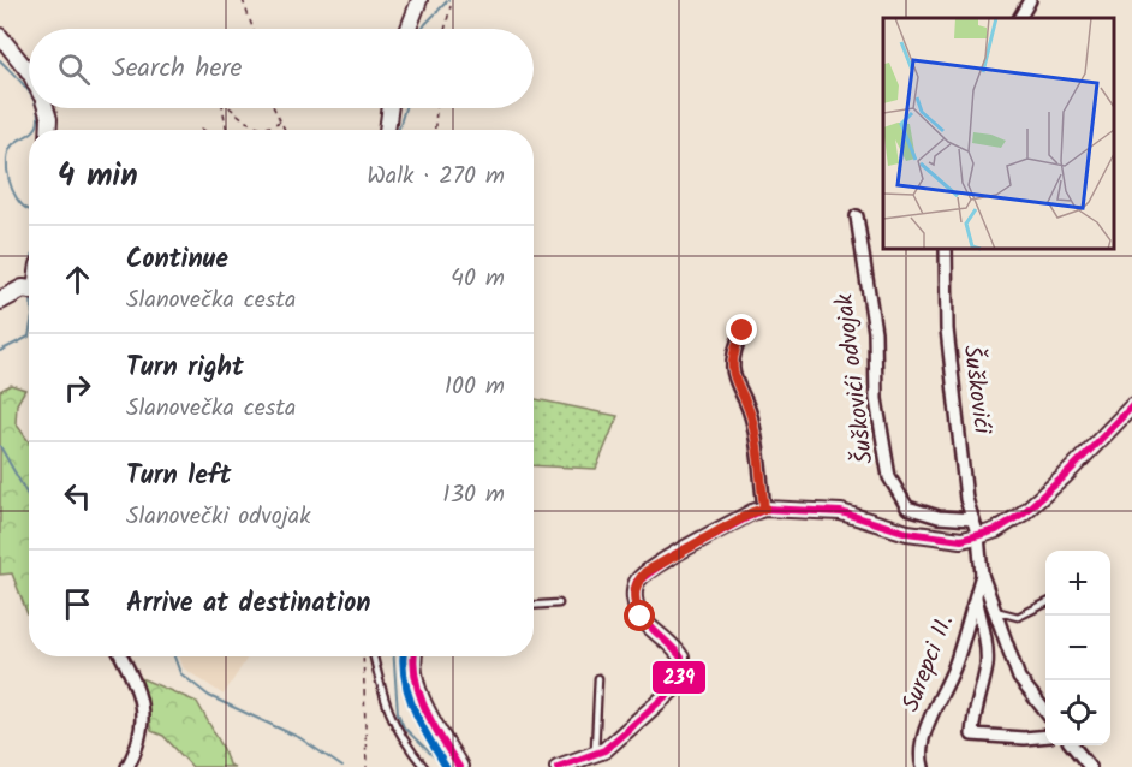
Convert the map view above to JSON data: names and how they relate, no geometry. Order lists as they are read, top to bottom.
{
  "streets": {
    "street": ["Šuškovići odvojak", "Šuškovići", "Surepci II."]
  },
  "crossings": [
    ["Šuškovići odvojak", "Šuškovići"],
    ["Šuškovići", "Surepci II."]
  ],
  "lines": ["transit line 239"],
  "page": {
    "search": "Search here",
    "heading": ["4 min", "Walk · 270 m"],
    "list": [
      ["Continue", "Slanovečka cesta", "40 m"],
      ["Turn right", "Slanovečka cesta", "100 m"],
      ["Turn left", "Slanovečki odvojak", "130 m"],
      "Arrive at destination"
    ],
    "map_buttons": ["+", "−"]
  }
}
